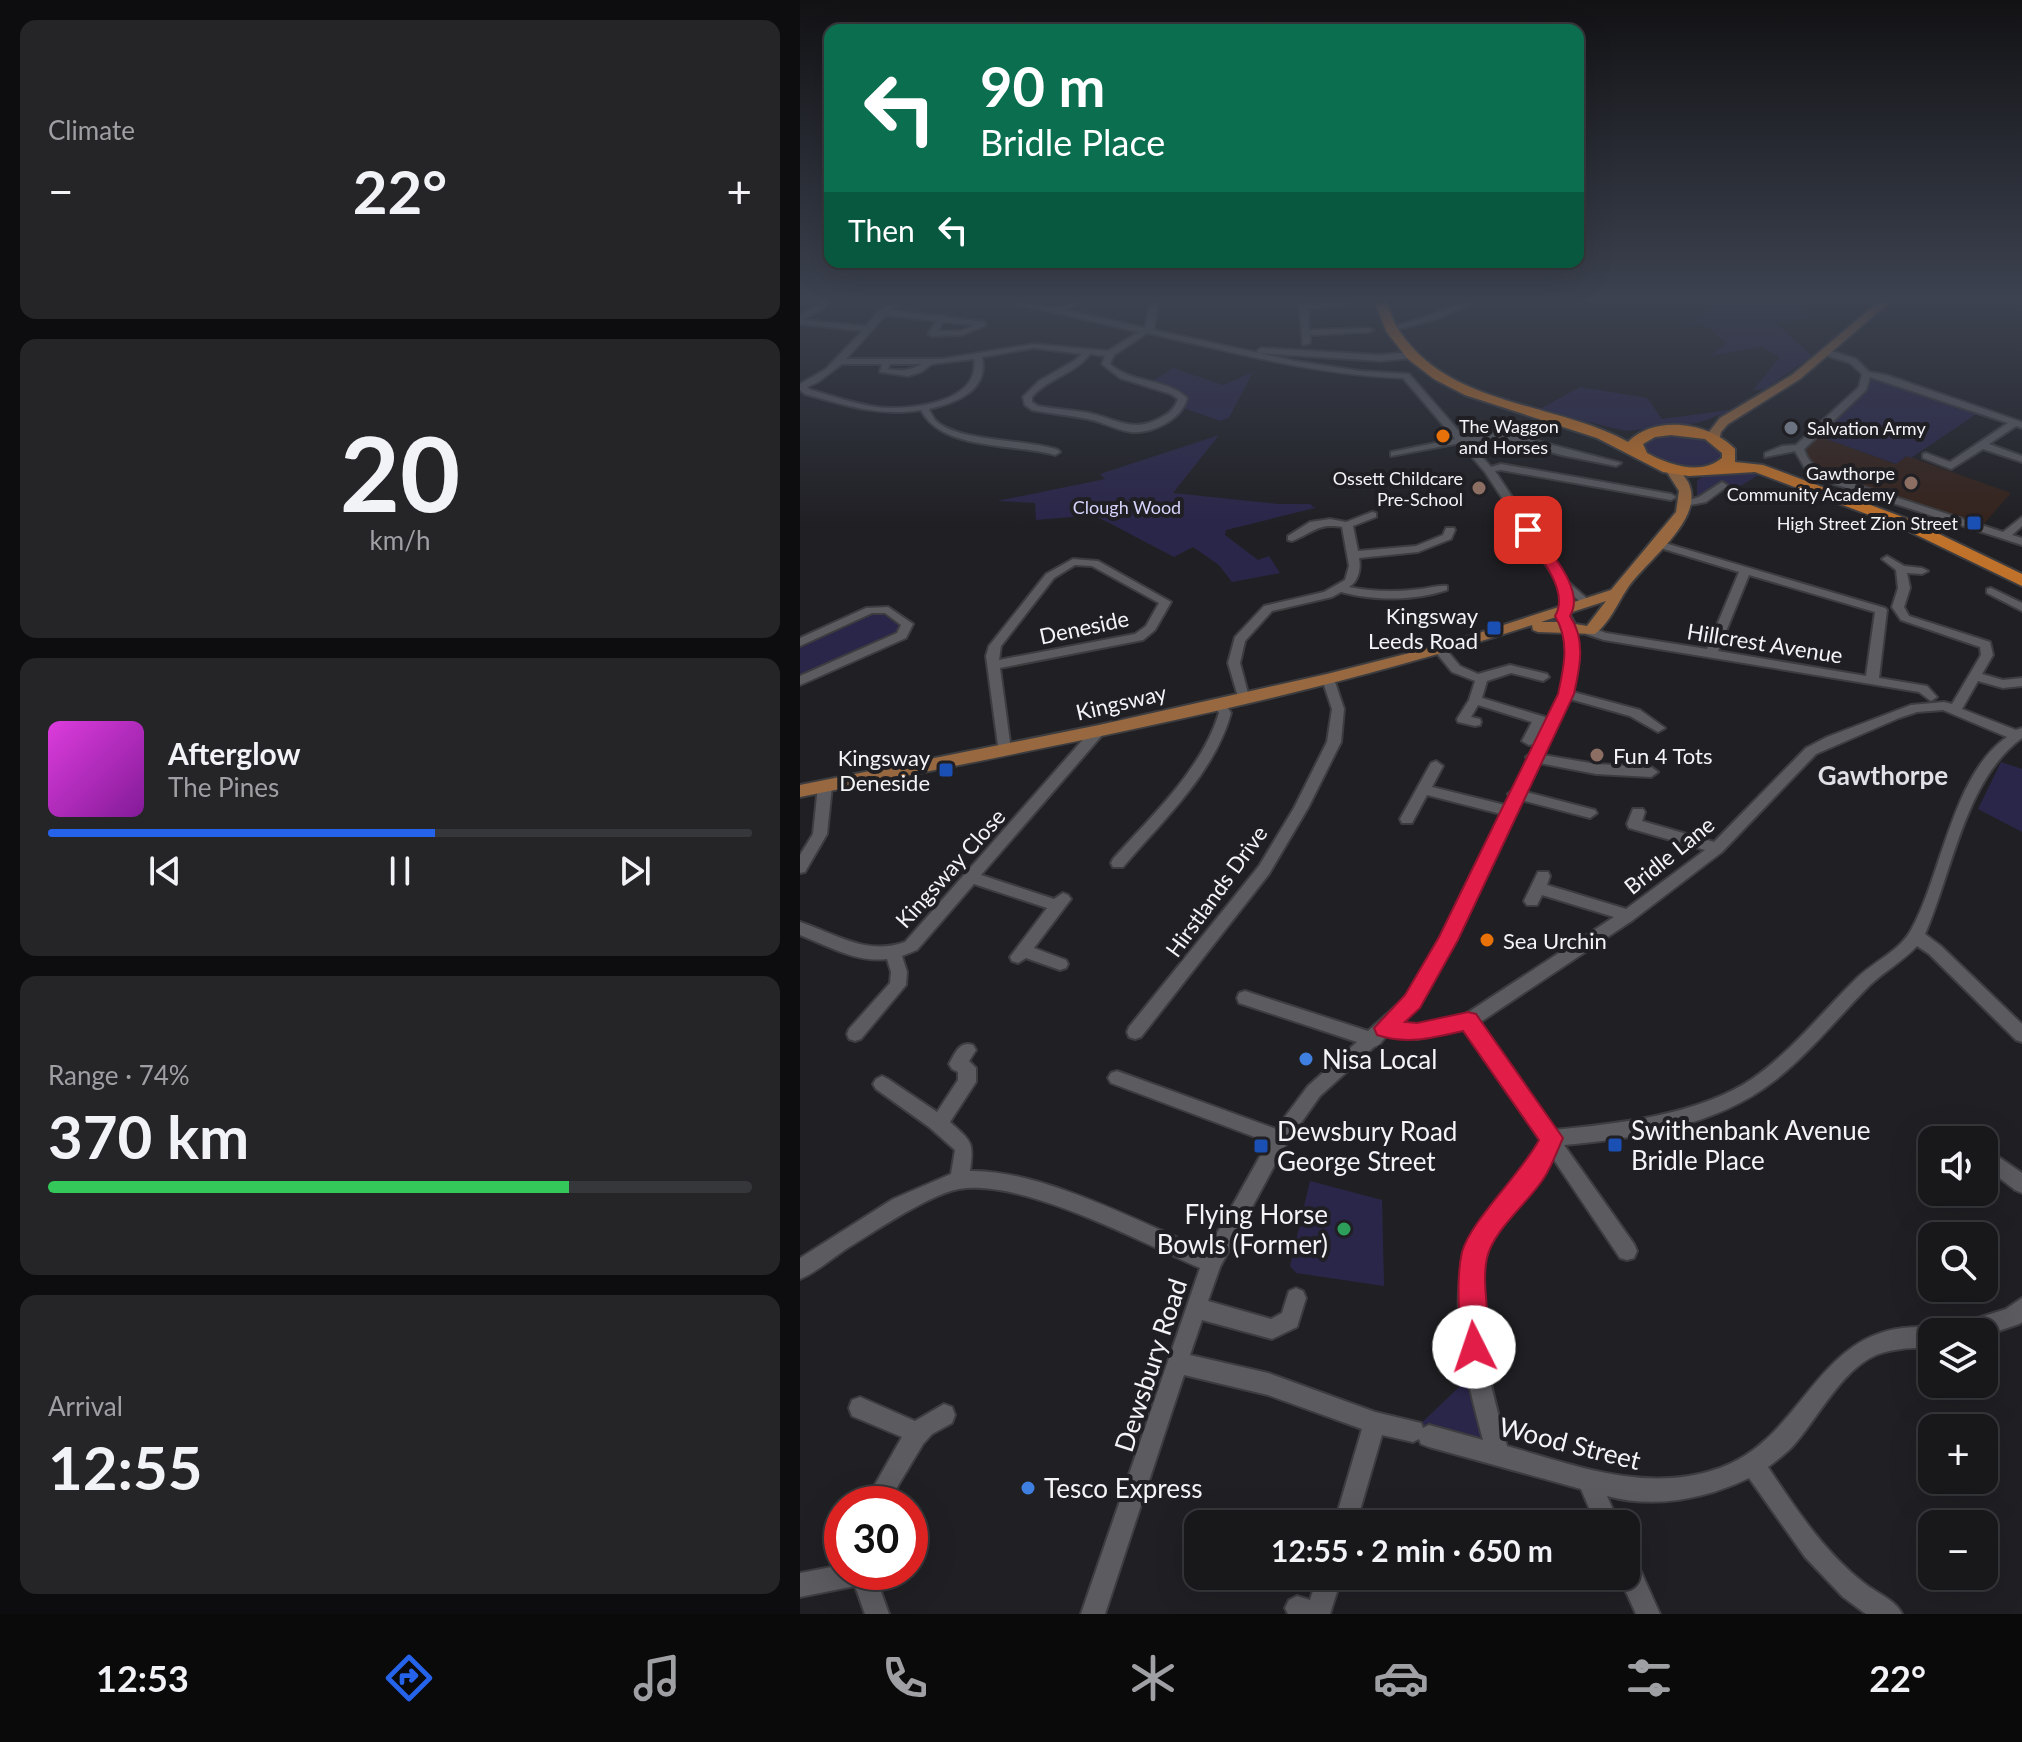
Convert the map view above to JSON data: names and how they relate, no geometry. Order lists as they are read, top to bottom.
{
  "streets": {
    "main road": ["Kingsway"],
    "street": [
      "Deneside",
      "Hillcrest Avenue",
      "Bridle Lane",
      "Kingsway Close",
      "Hirstlands Drive",
      "Dewsbury Road",
      "Wood Street"
    ]
  },
  "crossings": [
    ["Deneside", "Kingsway"],
    ["Hillcrest Avenue", "Dewsbury Road"],
    ["Kingsway", "Kingsway Close"],
    ["Kingsway", "Hirstlands Drive"],
    ["Kingsway", "Dewsbury Road"],
    ["Bridle Lane", "Dewsbury Road"],
    ["Dewsbury Road", "Wood Street"]
  ],
  "districts": ["Gawthorpe"],
  "parks": ["Clough Wood"],
  "places": {
    "other": [
      "Salvation Army",
      "The Waggon and Horses",
      "Gawthorpe Community Academy",
      "Ossett Childcare Pre-School",
      "Fun 4 Tots",
      "Sea Urchin",
      "Nisa Local",
      "Flying Horse Bowls (Former)",
      "Tesco Express"
    ],
    "transit": [
      "High Street Zion Street",
      "Kingsway Leeds Road",
      "Kingsway Deneside",
      "Swithenbank Avenue Bridle Place",
      "Dewsbury Road George Street"
    ]
  },
  "page": {
    "tile": [
      "Climate",
      ["20", "km/h"],
      ["Range · 74%", "370 km"],
      ["Arrival", "12:55"]
    ],
    "turn": ["90 m", "Bridle Place"],
    "heat": ["−", "22°", "+"],
    "then": "Then",
    "song": ["Afterglow", "The Pines"],
    "map_buttons": ["+", "−"],
    "limit": "30",
    "trip": "12:55 · 2 min · 650 m",
    "tabs": ["12:53", "22°"]
  }
}
